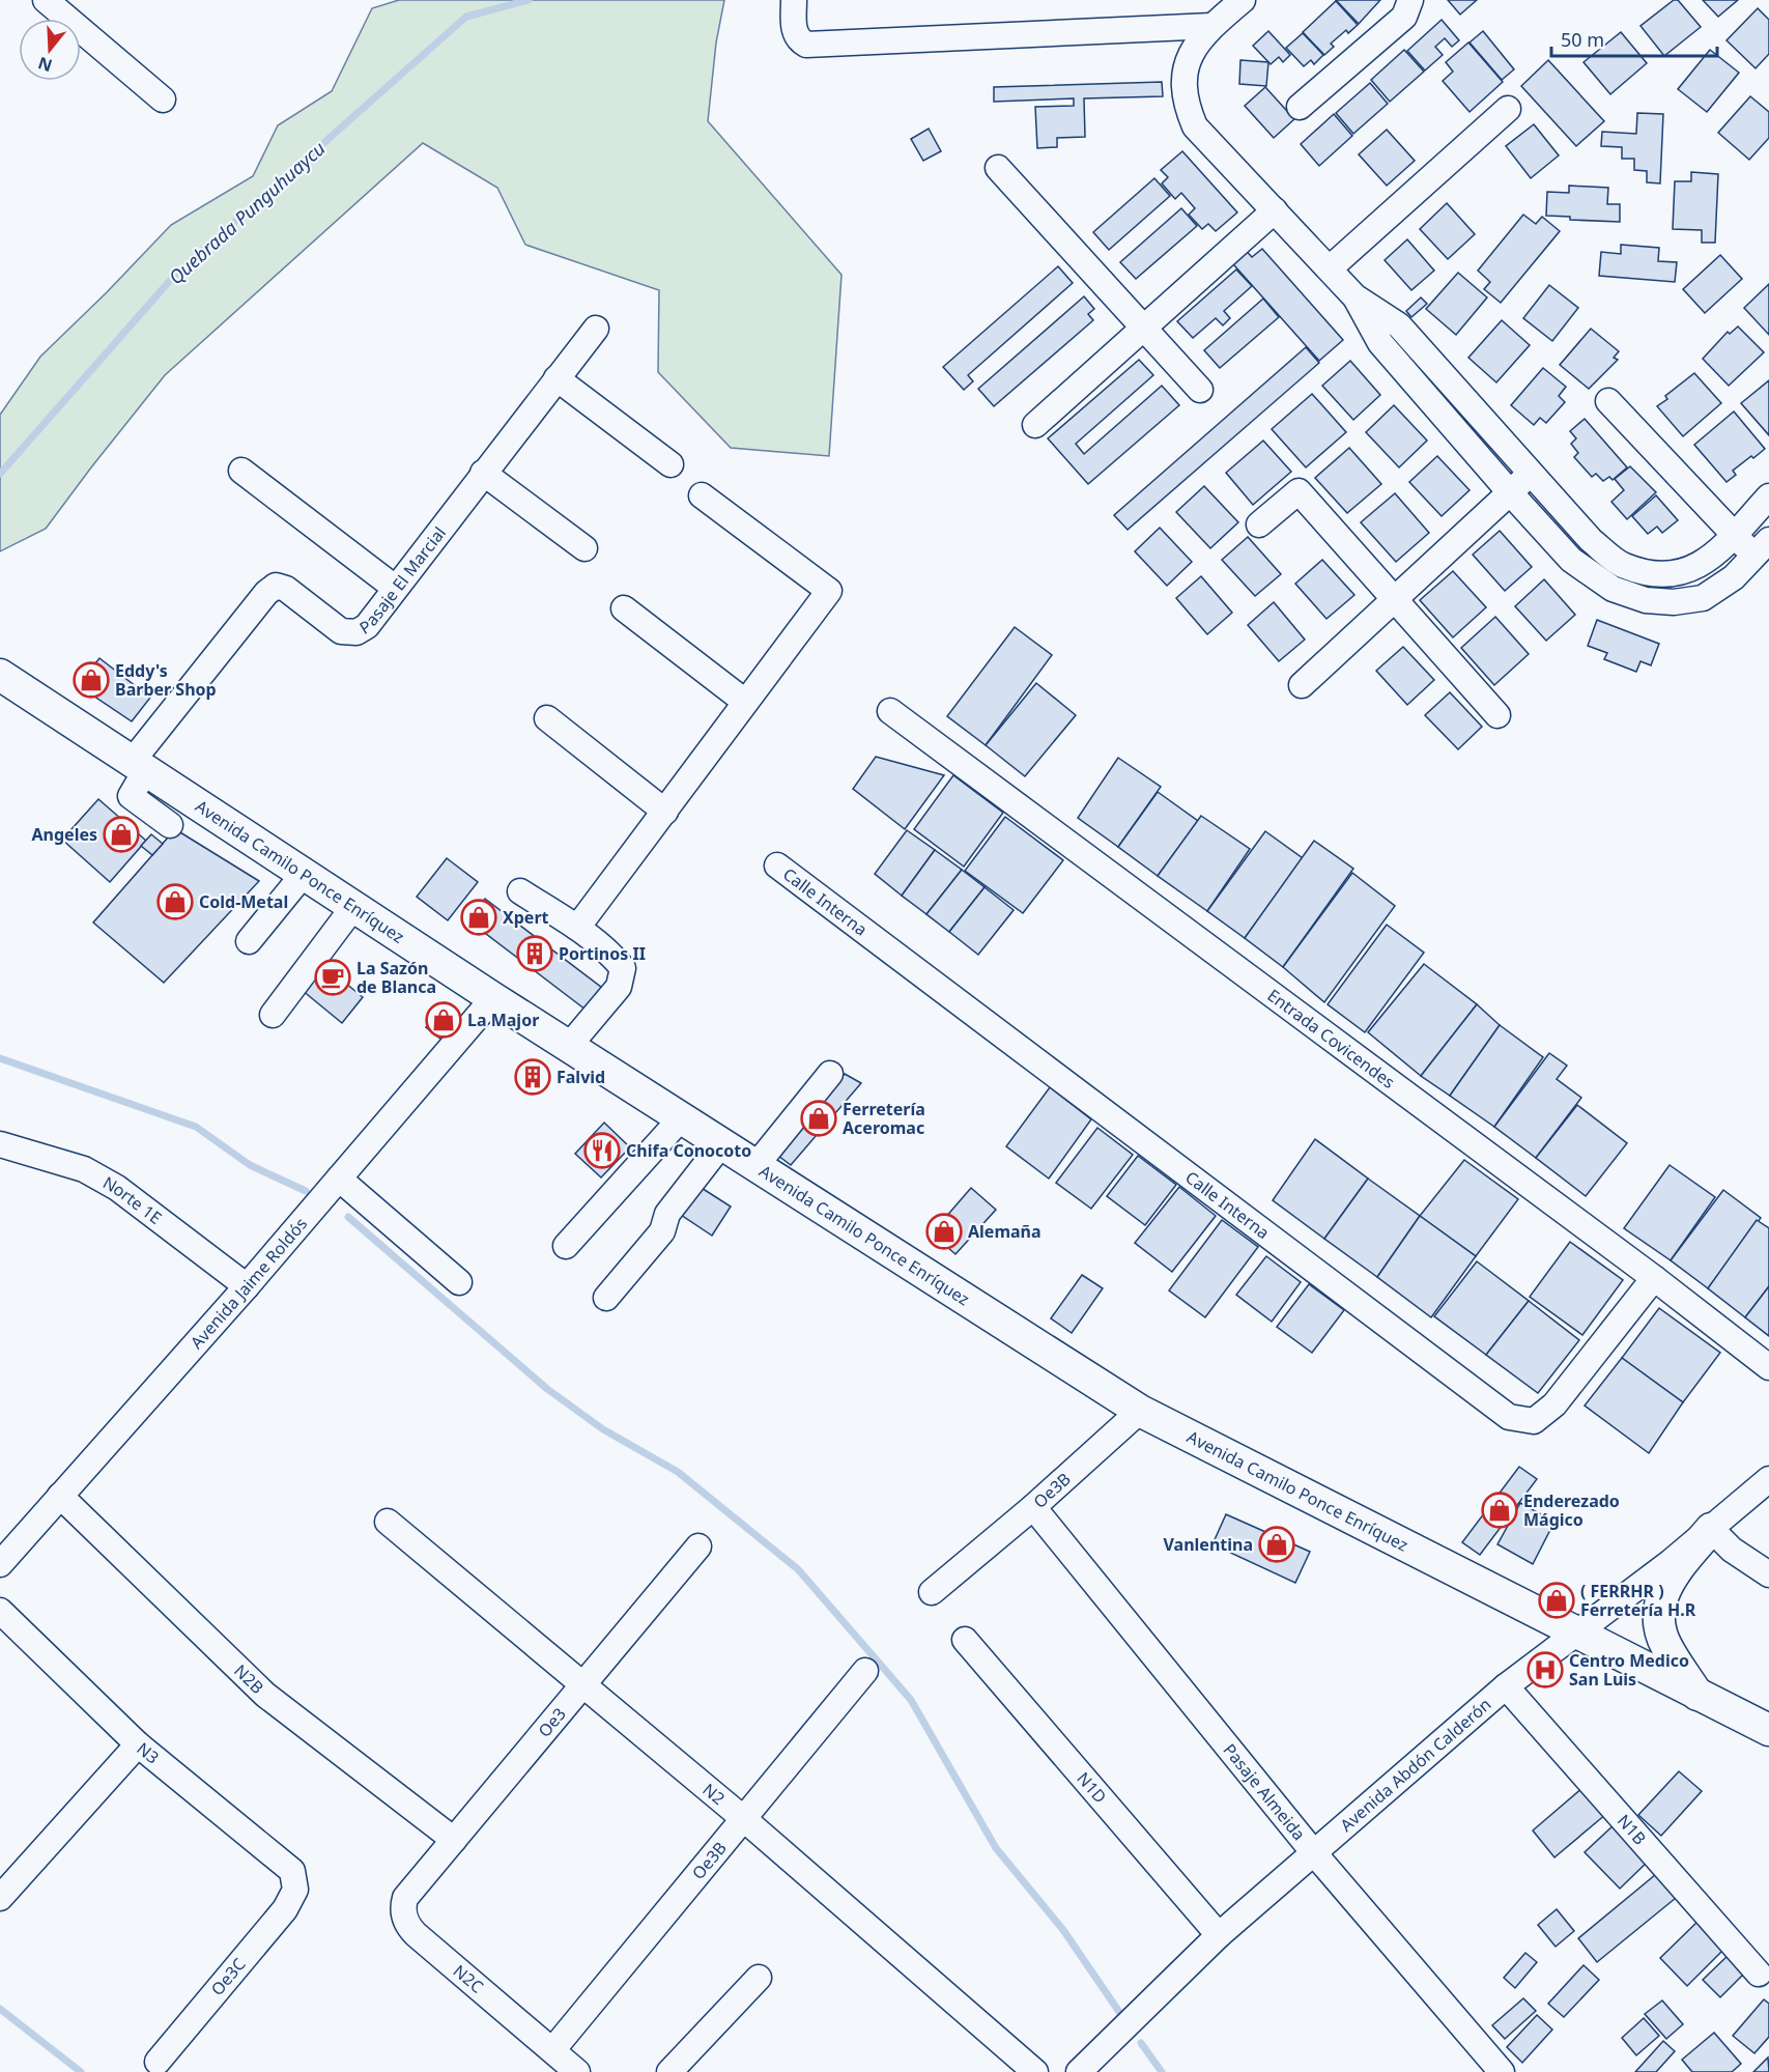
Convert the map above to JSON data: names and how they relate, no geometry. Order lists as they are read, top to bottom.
{
  "streets": {
    "main road": ["Avenida Camilo Ponce Enríquez"],
    "street": [
      "Pasaje El Marcial",
      "Calle Interna",
      "Entrada Covicendes",
      "Norte 1E",
      "Avenida Jaime Roldós",
      "Oe3B",
      "N2B",
      "Oe3",
      "N3",
      "Avenida Abdón Calderón",
      "N1D",
      "Pasaje Almeida",
      "N2",
      "N1B",
      "Oe3C",
      "N2C"
    ]
  },
  "crossings": [
    ["Pasaje El Marcial", "Avenida Camilo Ponce Enríquez"],
    ["Avenida Camilo Ponce Enríquez", "Avenida Jaime Roldós"],
    ["Avenida Camilo Ponce Enríquez", "Oe3B"],
    ["Avenida Camilo Ponce Enríquez", "Avenida Abdón Calderón"],
    ["Calle Interna", "Entrada Covicendes"],
    ["Norte 1E", "Avenida Jaime Roldós"],
    ["Avenida Jaime Roldós", "N2B"],
    ["Oe3B", "Pasaje Almeida"],
    ["Oe3B", "N2"],
    ["Oe3B", "N2C"],
    ["N2B", "Oe3"],
    ["Oe3", "N2"],
    ["Oe3", "N2C"],
    ["N3", "Oe3C"],
    ["Avenida Abdón Calderón", "N1D"],
    ["Avenida Abdón Calderón", "Pasaje Almeida"],
    ["Avenida Abdón Calderón", "N1B"]
  ],
  "water": ["Quebrada Punguhuaycu"],
  "places": {
    "shop": [
      "Eddy's Barber Shop",
      "Angeles",
      "Cold-Metal",
      "Xpert",
      "La Major",
      "Ferretería Aceromac",
      "Alemaña",
      "Enderezado Mágico",
      "Vanlentina",
      "( FERRHR ) Ferretería H.R"
    ],
    "building": ["Portinos II", "Falvid"],
    "cafe": ["La Sazón de Blanca"],
    "restaurant": ["Chifa Conocoto"],
    "hospital": ["Centro Medico San Luis"]
  },
  "scale_bar": "50 m",
  "north": "bottom"
}
